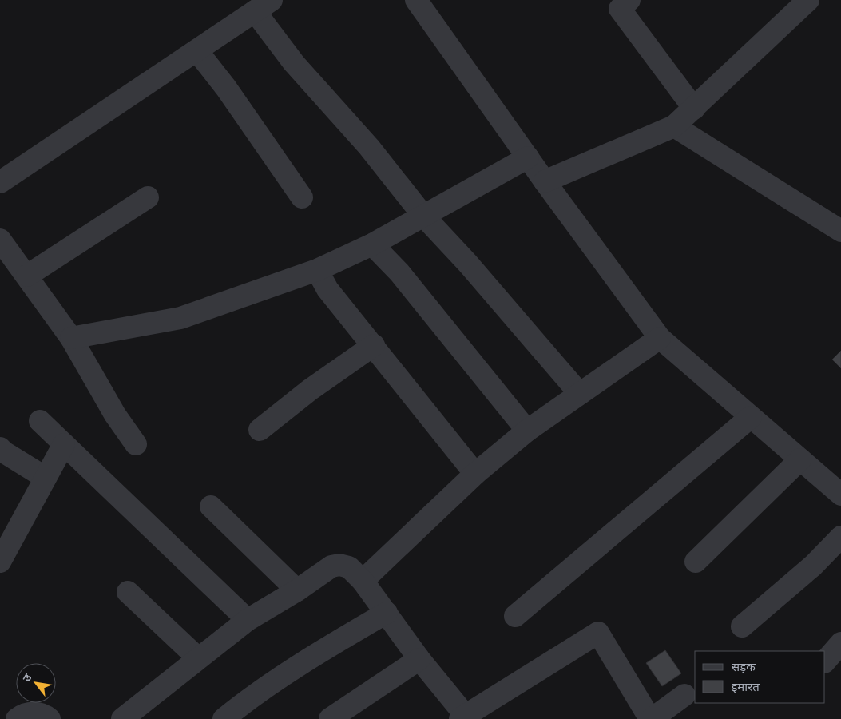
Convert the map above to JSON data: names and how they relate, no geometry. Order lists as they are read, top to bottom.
{
  "legend": ["सड़क", "इमारत"],
  "north": "top left"
}
